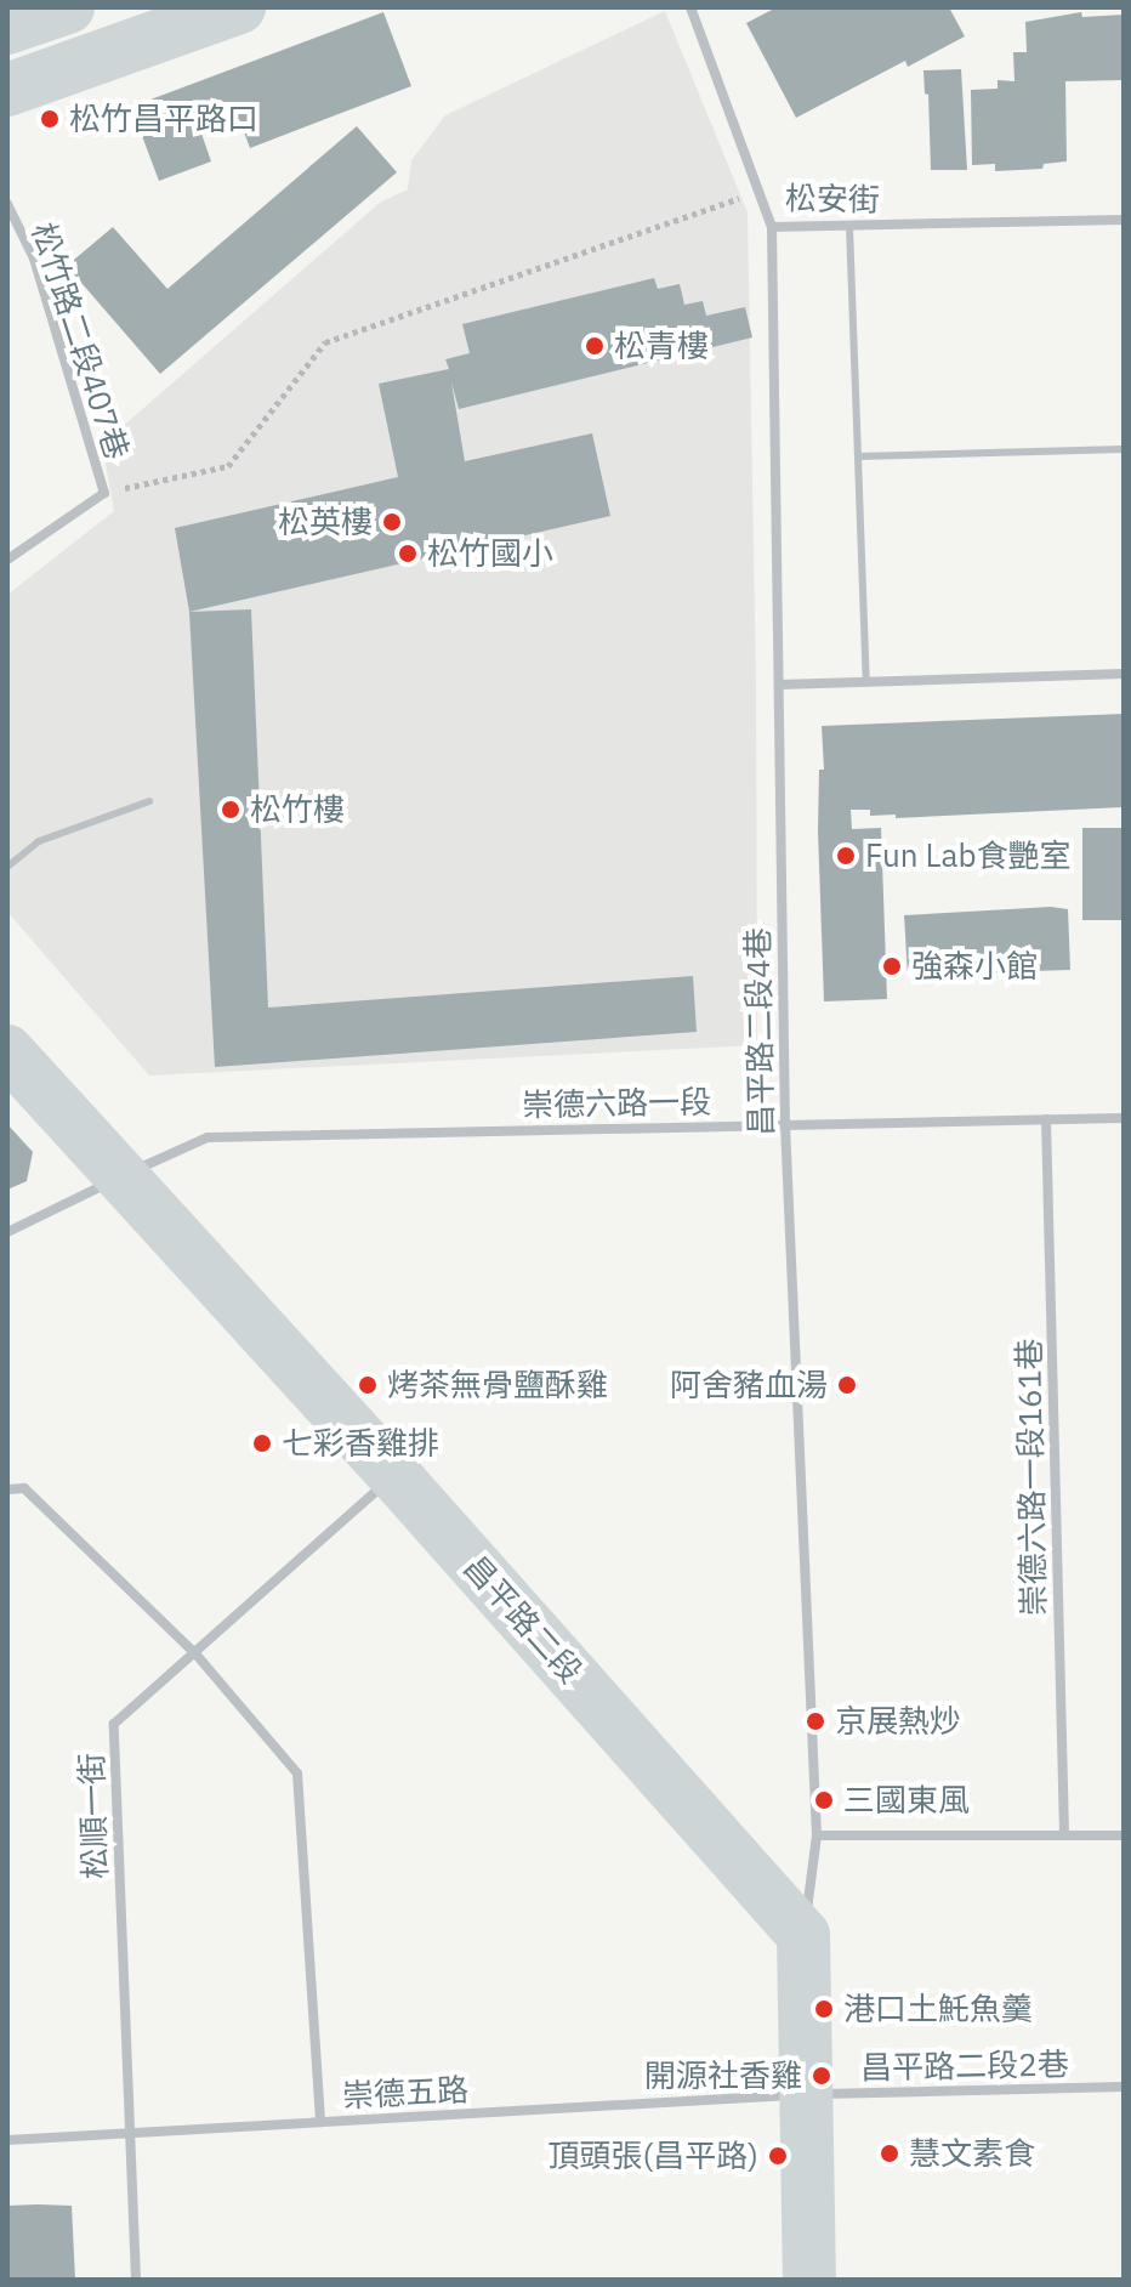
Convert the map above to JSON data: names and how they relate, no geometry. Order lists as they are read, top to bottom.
{
  "streets": {
    "street": [
      "松安街",
      "松竹路二段407巷",
      "昌平路二段4巷",
      "崇德六路一段",
      "崇德六路一段161巷",
      "昌平路二段",
      "松順一街",
      "昌平路二段2巷",
      "崇德五路"
    ]
  },
  "crossings": [
    ["松安街", "昌平路二段4巷"],
    ["昌平路二段4巷", "崇德六路一段"],
    ["昌平路二段4巷", "昌平路二段"],
    ["崇德六路一段", "崇德六路一段161巷"],
    ["崇德六路一段", "昌平路二段"],
    ["昌平路二段", "松順一街"],
    ["松順一街", "崇德五路"],
    ["昌平路二段2巷", "崇德五路"]
  ],
  "places": [
    "松竹昌平路口",
    "松青樓",
    "松英樓",
    "松竹國小",
    "松竹樓",
    "Fun Lab食艷室",
    "強森小館",
    "烤茶無骨鹽酥雞",
    "阿舍豬血湯",
    "七彩香雞排",
    "京展熱炒",
    "三國東風",
    "港口土魠魚羹",
    "開源社香雞",
    "慧文素食",
    "頂頭張(昌平路)"
  ]
}
